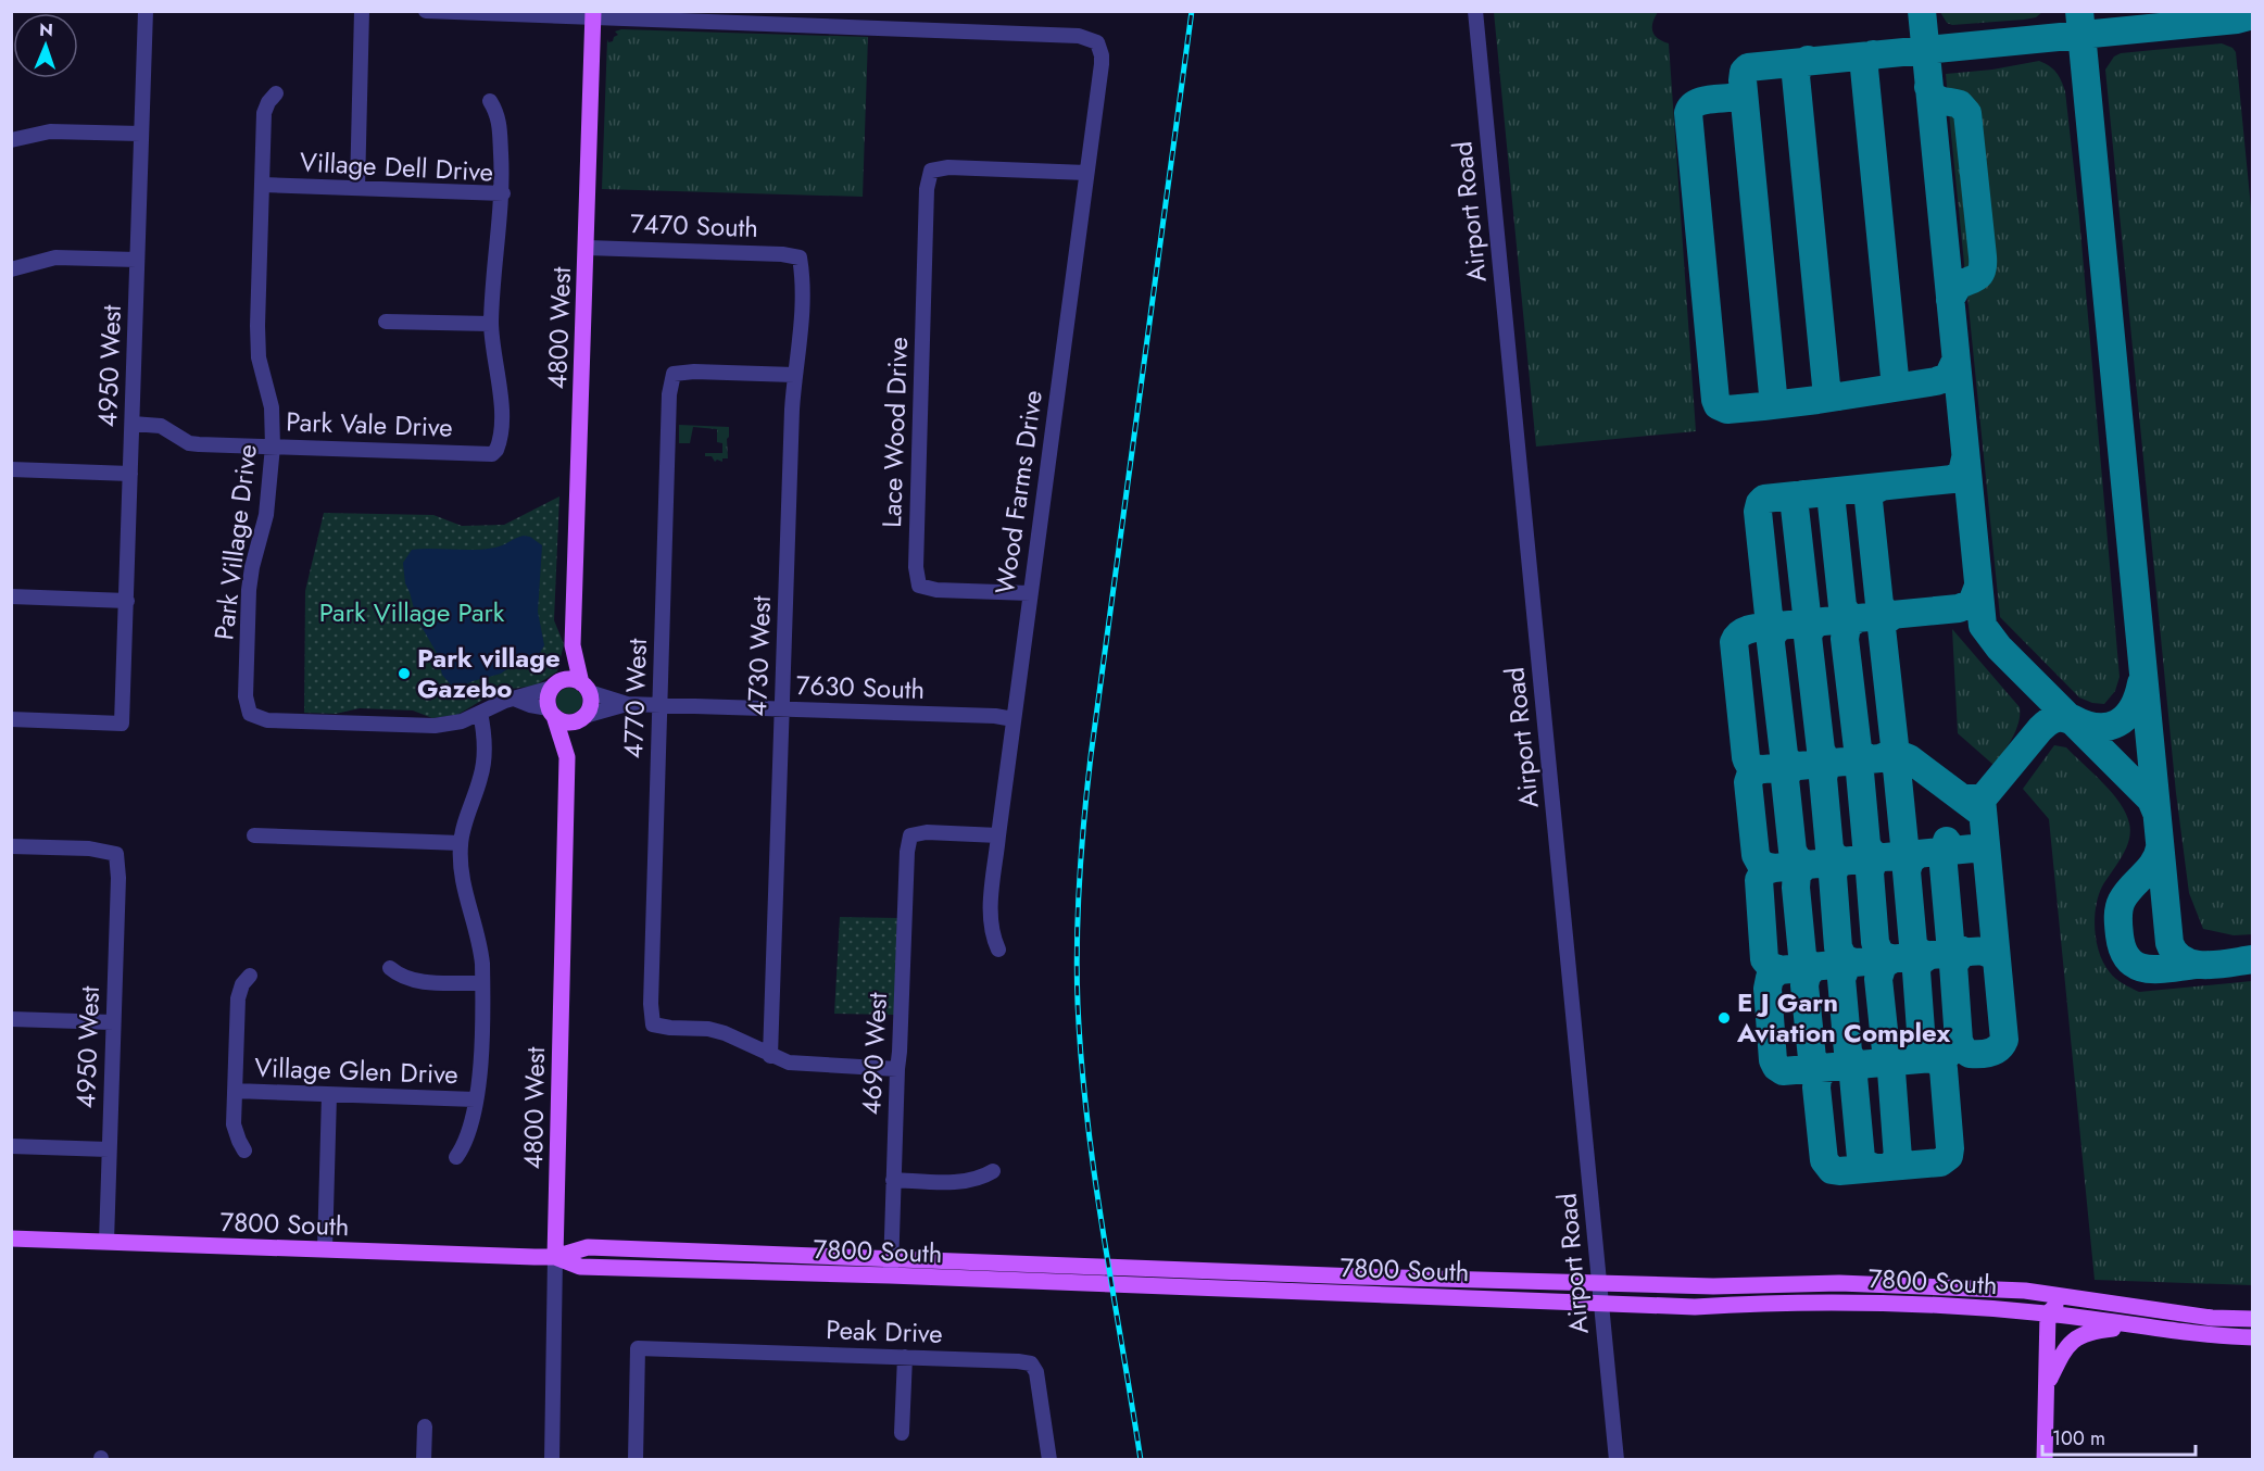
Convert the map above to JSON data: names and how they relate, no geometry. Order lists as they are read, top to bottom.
{
  "streets": {
    "main road": ["4800 West", "7800 South"],
    "street": [
      "Village Dell Drive",
      "Airport Road",
      "7470 South",
      "4950 West",
      "Park Vale Drive",
      "Lace Wood Drive",
      "Wood Farms Drive",
      "Park Village Drive",
      "4730 West",
      "7630 South",
      "4770 West",
      "4690 West",
      "Village Glen Drive",
      "Peak Drive"
    ]
  },
  "crossings": [
    ["Village Dell Drive", "Park Vale Drive"],
    ["Village Dell Drive", "Park Village Drive"],
    ["Airport Road", "7800 South"],
    ["7470 South", "4800 West"],
    ["7470 South", "4730 West"],
    ["4800 West", "Wood Farms Drive"],
    ["4800 West", "Park Village Drive"],
    ["4800 West", "7630 South"],
    ["4800 West", "7800 South"],
    ["4950 West", "Park Vale Drive"],
    ["4950 West", "7800 South"],
    ["Park Vale Drive", "Park Village Drive"],
    ["Lace Wood Drive", "Wood Farms Drive"],
    ["Wood Farms Drive", "7630 South"],
    ["Wood Farms Drive", "4690 West"],
    ["Park Village Drive", "7630 South"],
    ["Park Village Drive", "Village Glen Drive"],
    ["4730 West", "7630 South"],
    ["4730 West", "4770 West"],
    ["7630 South", "4770 West"],
    ["4690 West", "7800 South"]
  ],
  "parks": ["Park Village Park"],
  "places": ["Park village Gazebo", "E J Garn Aviation Complex"],
  "scale_bar": "100 m",
  "north": "top"
}
